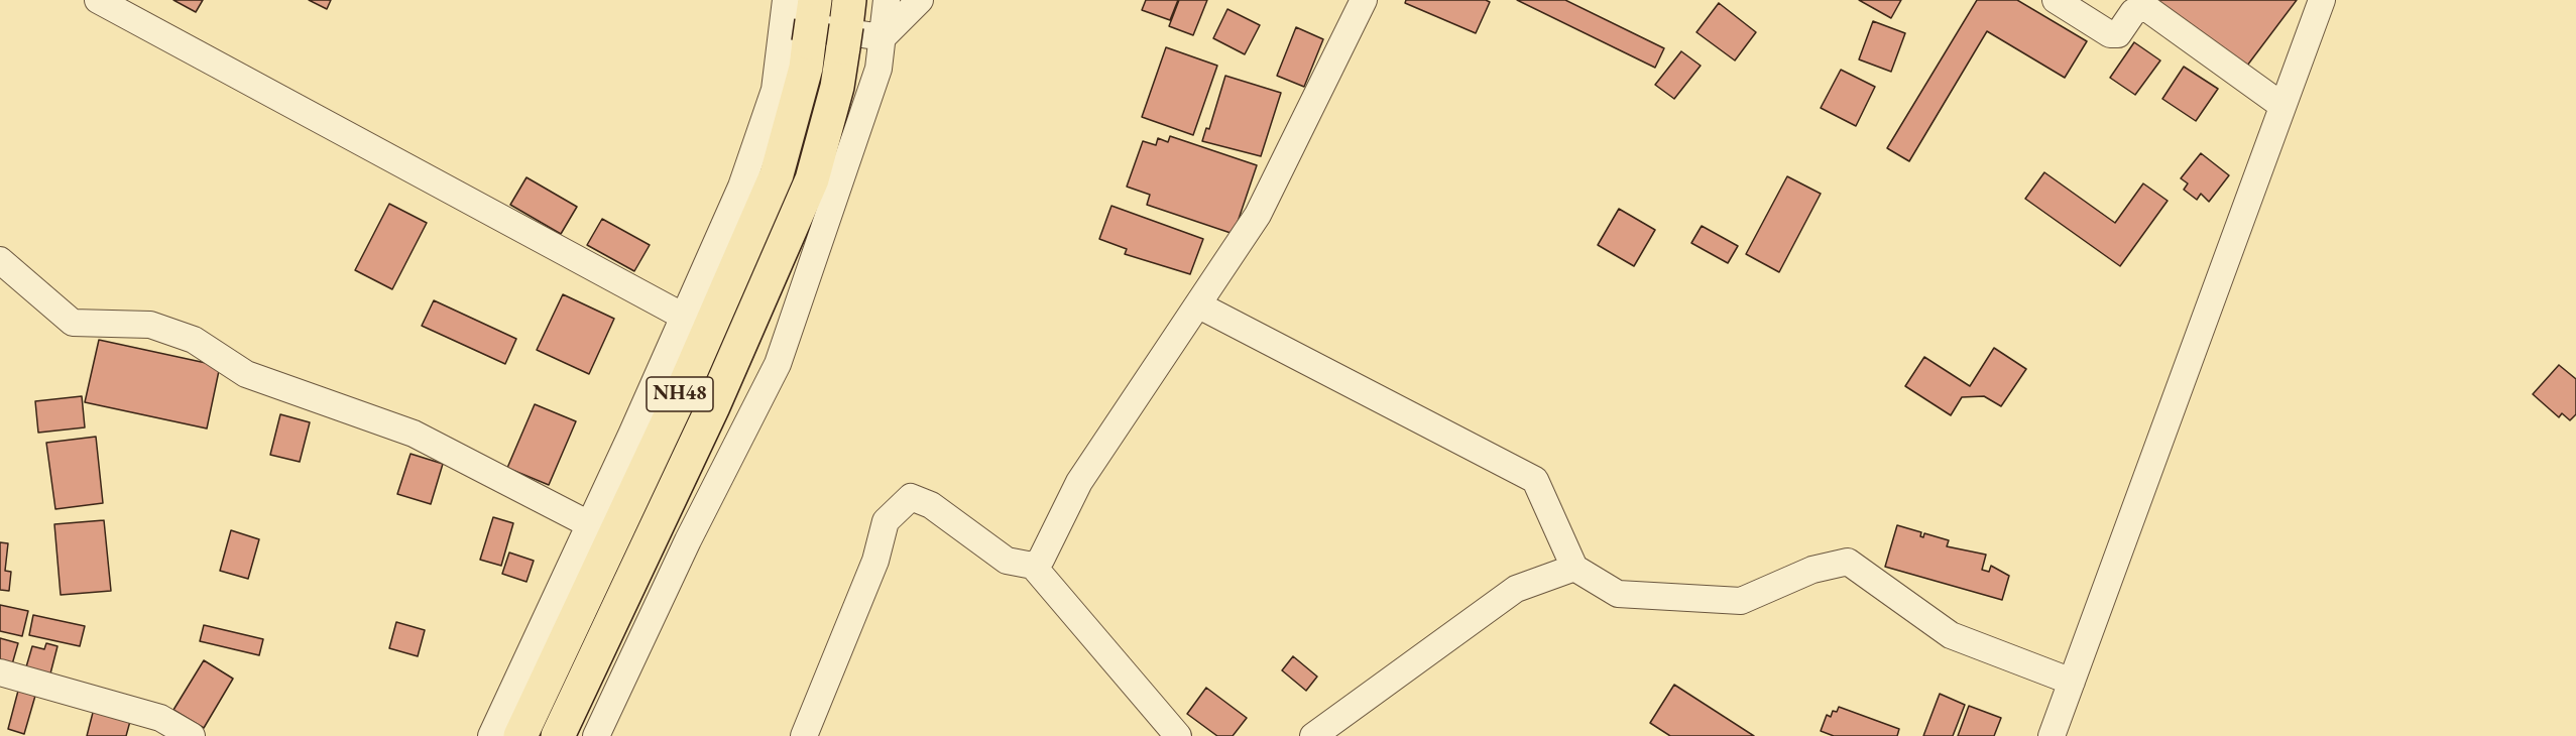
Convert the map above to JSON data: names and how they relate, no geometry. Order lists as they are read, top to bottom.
{
  "streets": {
    "highway": ["NH48"]
  }
}
